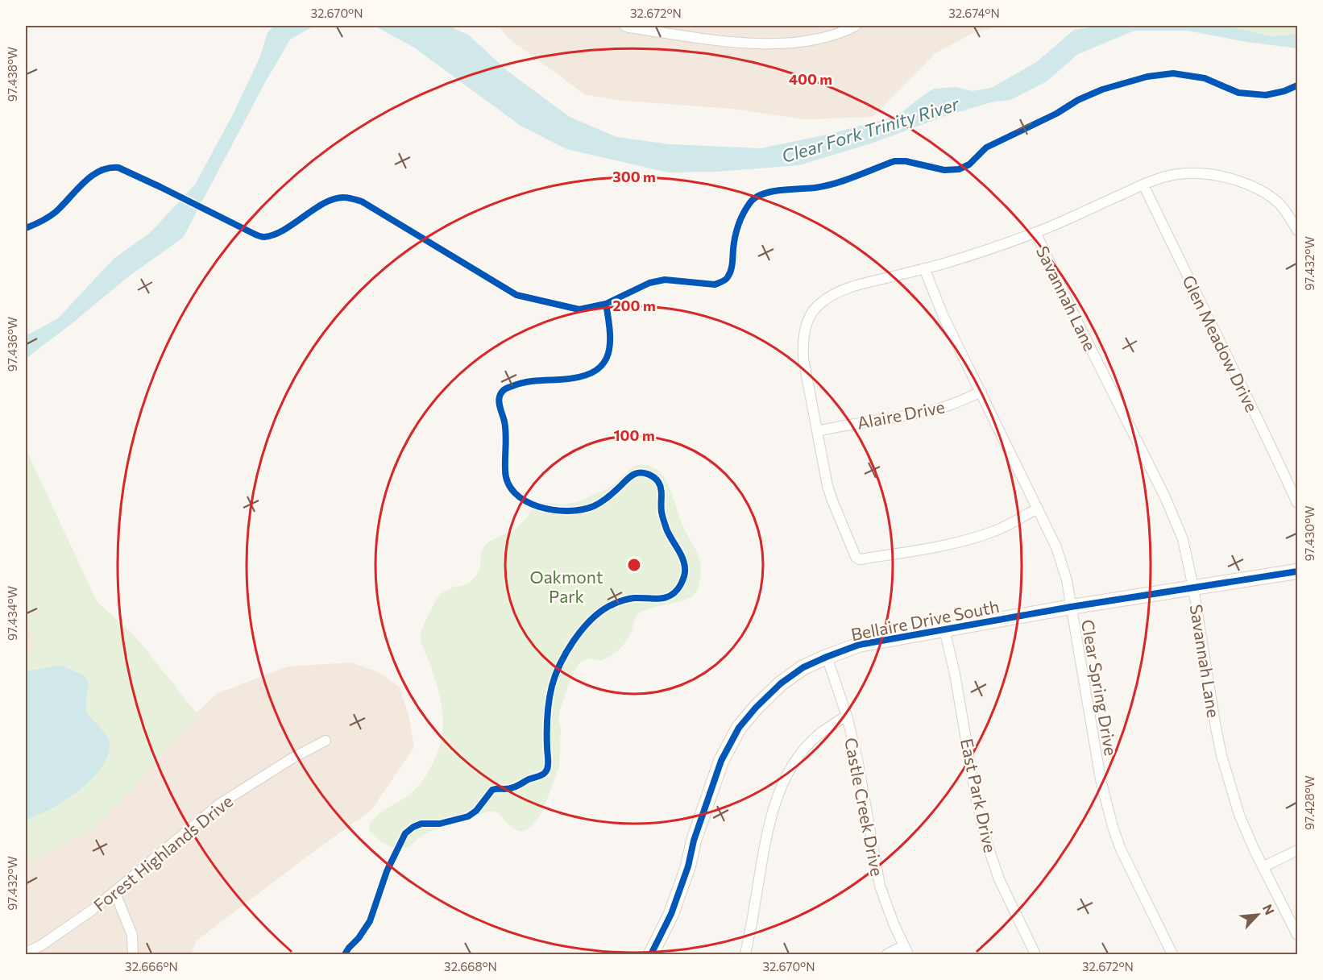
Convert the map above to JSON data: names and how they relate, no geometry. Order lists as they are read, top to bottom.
{
  "streets": {
    "street": [
      "Savannah Lane",
      "Glen Meadow Drive",
      "Alaire Drive",
      "Bellaire Drive South",
      "Clear Spring Drive",
      "East Park Drive",
      "Castle Creek Drive",
      "Forest Highlands Drive"
    ]
  },
  "crossings": [
    ["Savannah Lane", "Bellaire Drive South"],
    ["Alaire Drive", "Clear Spring Drive"],
    ["Bellaire Drive South", "Clear Spring Drive"],
    ["Bellaire Drive South", "East Park Drive"],
    ["Bellaire Drive South", "Castle Creek Drive"]
  ],
  "water": ["Clear Fork Trinity River"],
  "parks": ["Oakmont Park"],
  "north": "top right",
  "coordinates": [
    "32.670°N",
    "32.672°N",
    "32.674°N",
    "97.438°W",
    "97.432°W",
    "97.436°W",
    "97.430°W",
    "97.434°W",
    "97.428°W",
    "32.666°N",
    "32.668°N"
  ],
  "rings": [
    "400 m",
    "300 m",
    "200 m",
    "100 m"
  ]
}
